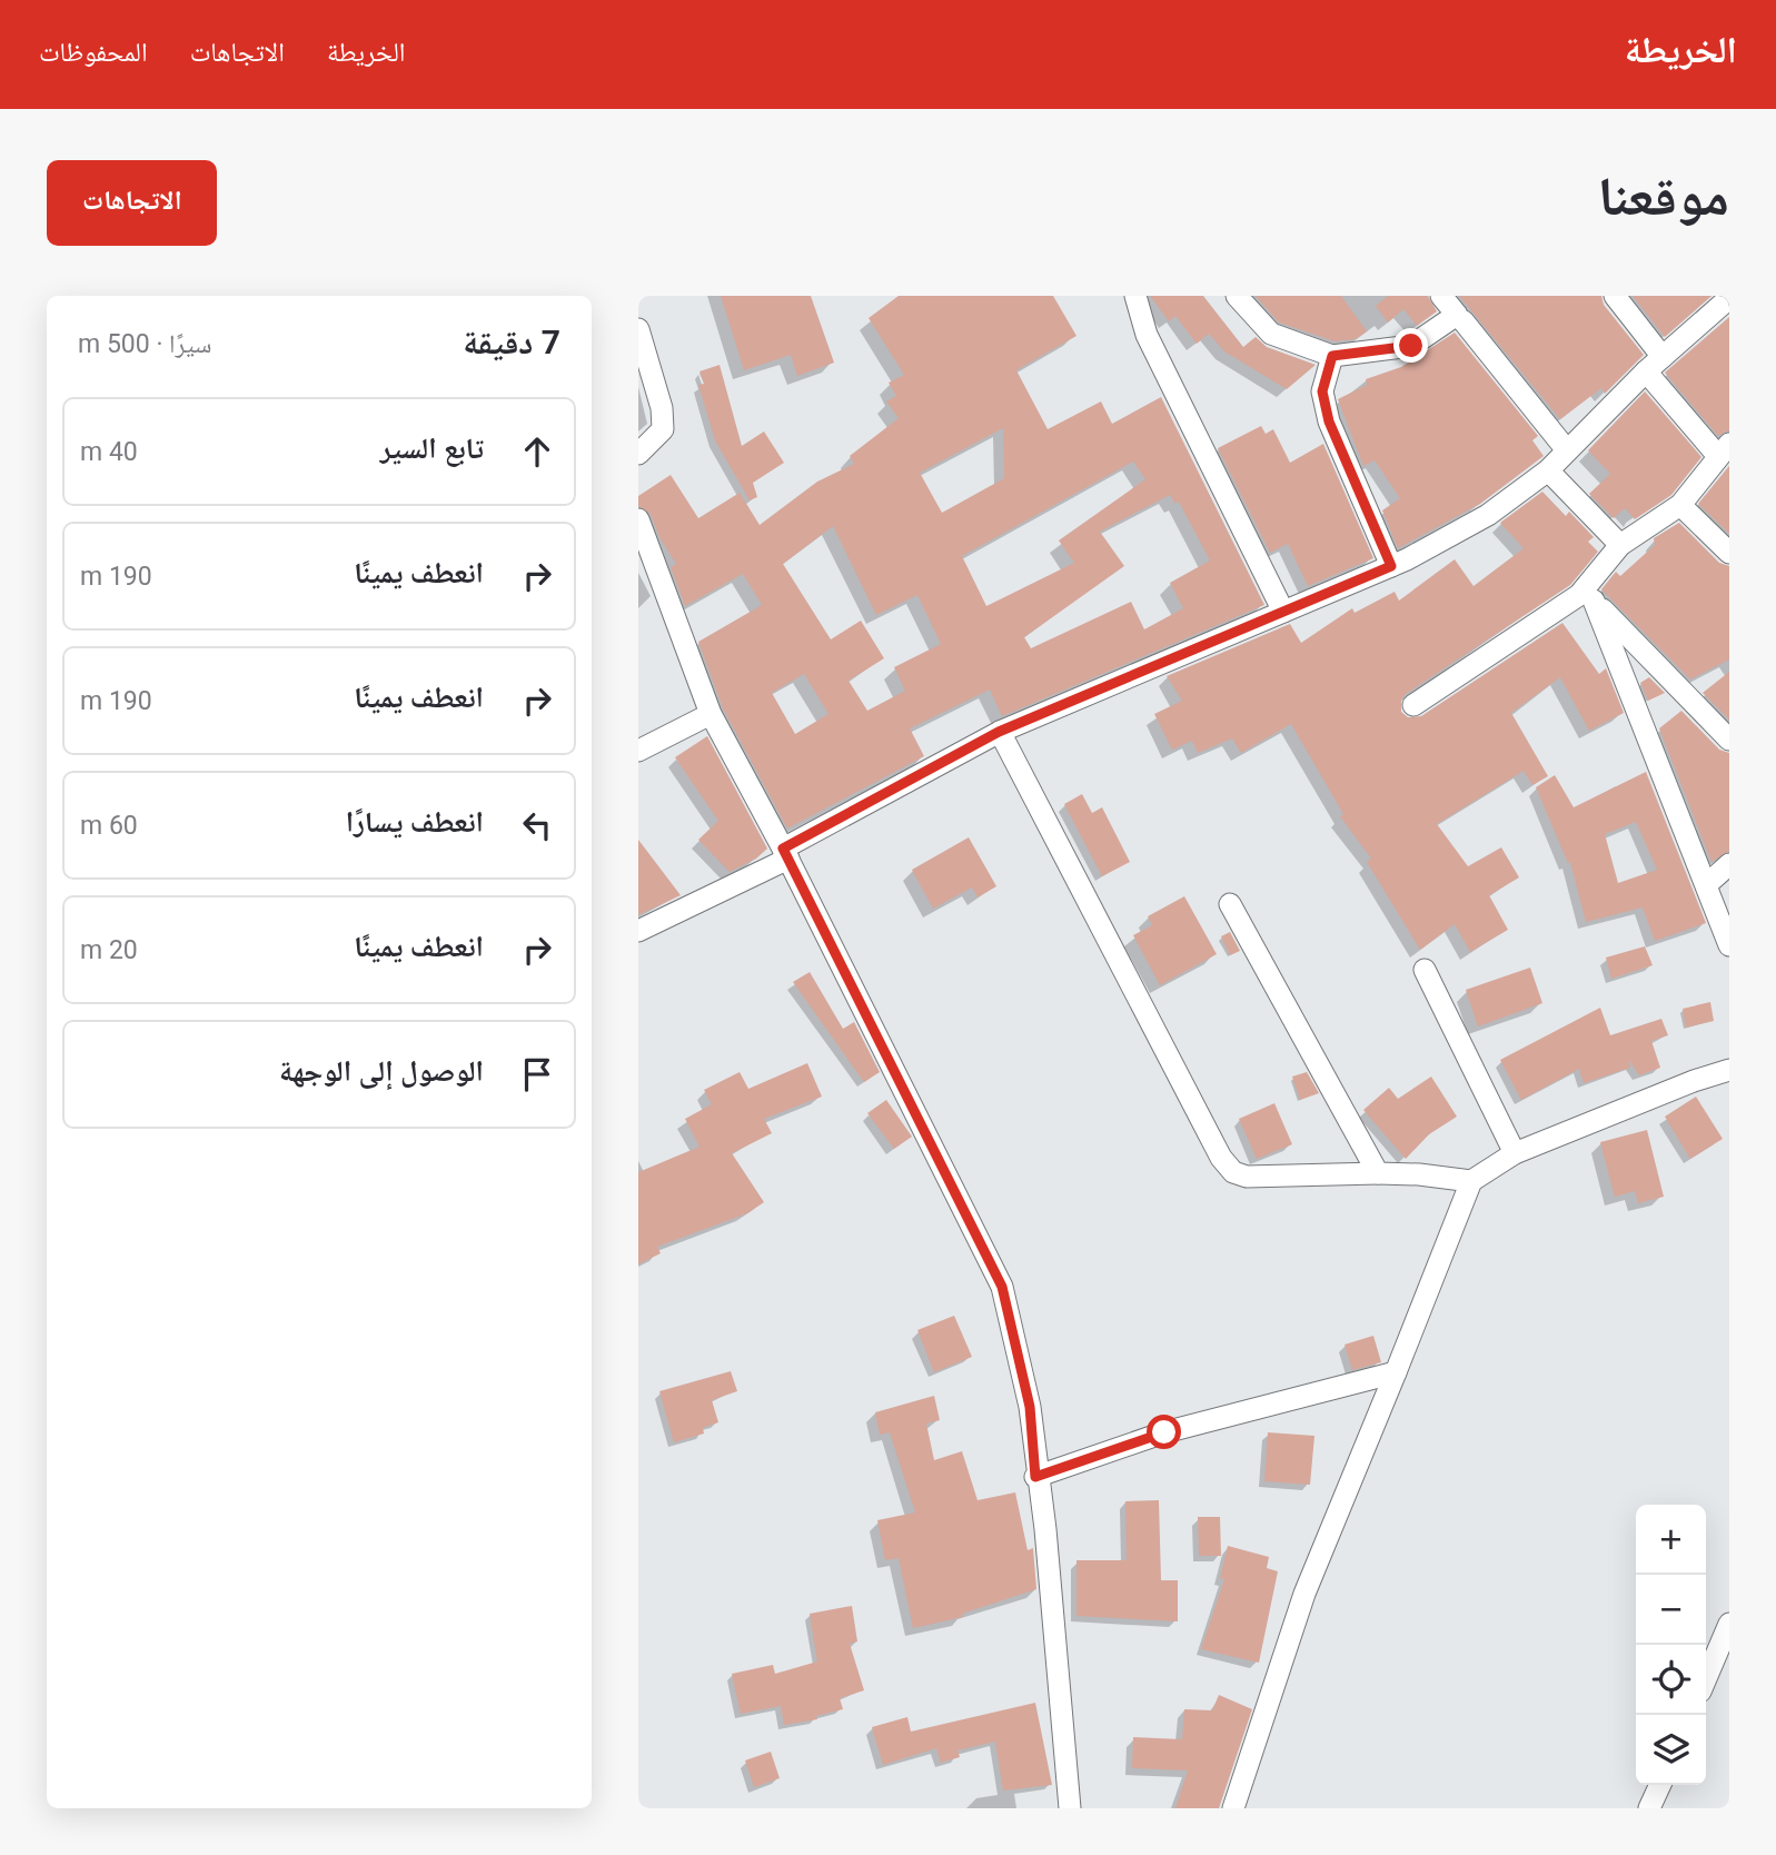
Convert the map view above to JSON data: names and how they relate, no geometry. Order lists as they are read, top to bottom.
{
  "page": {
    "header": "الخريطة",
    "nav": ["الخريطة", "الاتجاهات", "المحفوظات"],
    "title": "موقعنا",
    "buttons": "الاتجاهات",
    "heading": ["7 دقيقة", "سيرًا · 500 m"],
    "list": [
      ["تابع السير", "40 m"],
      ["انعطف يمينًا", "190 m"],
      ["انعطف يمينًا", "190 m"],
      ["انعطف يسارًا", "60 m"],
      ["انعطف يمينًا", "20 m"],
      "الوصول إلى الوجهة"
    ],
    "map_buttons": ["+", "−"]
  }
}
